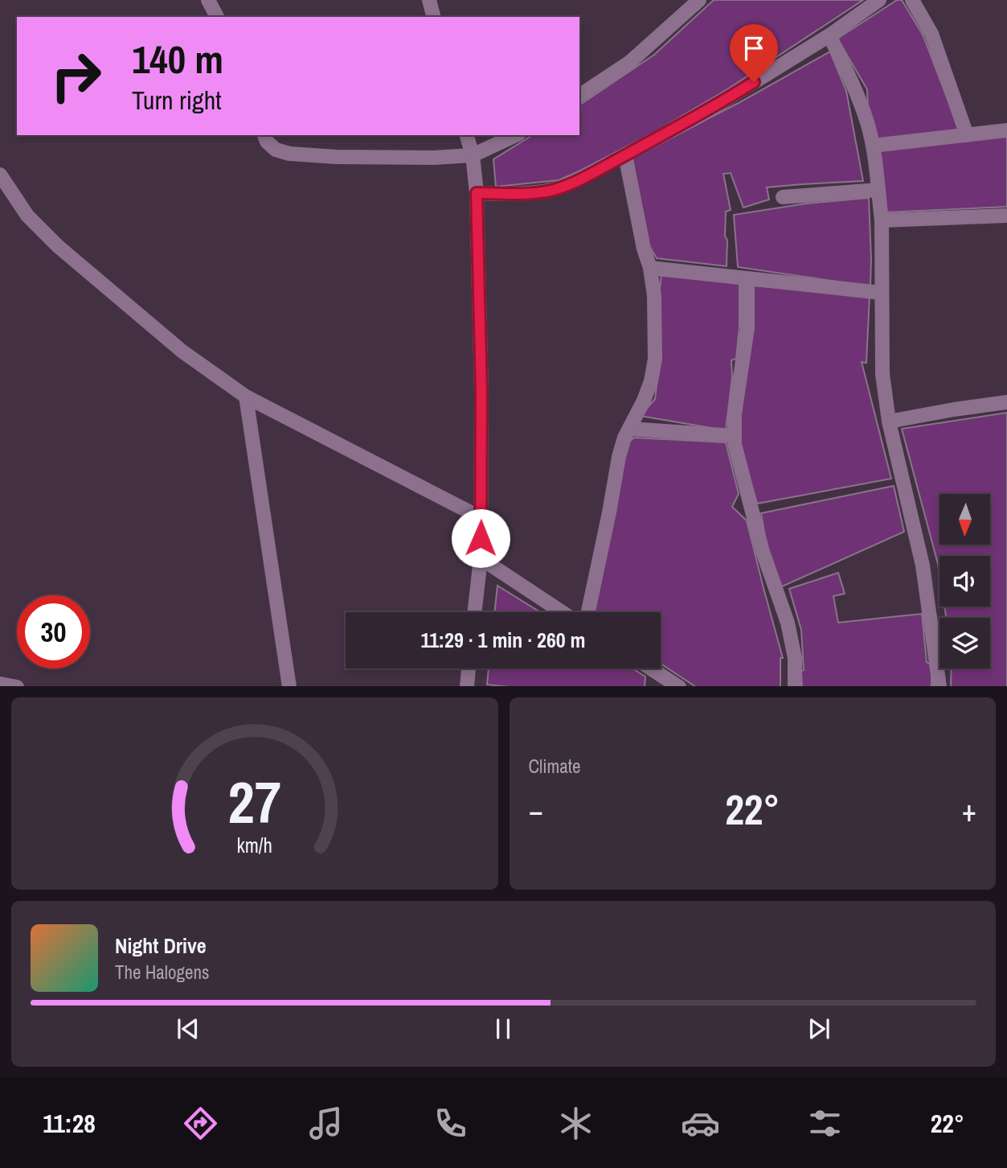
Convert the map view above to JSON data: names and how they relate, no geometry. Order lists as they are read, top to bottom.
{
  "north": "bottom",
  "page": {
    "turn": ["140 m", "Turn right"],
    "limit": "30",
    "trip": "11:29 · 1 min · 260 m",
    "tile": "Climate",
    "heat": ["−", "22°", "+"],
    "song": ["Night Drive", "The Halogens"],
    "tabs": ["11:28", "22°"],
    "gauge": ["27", "km/h"]
  }
}
